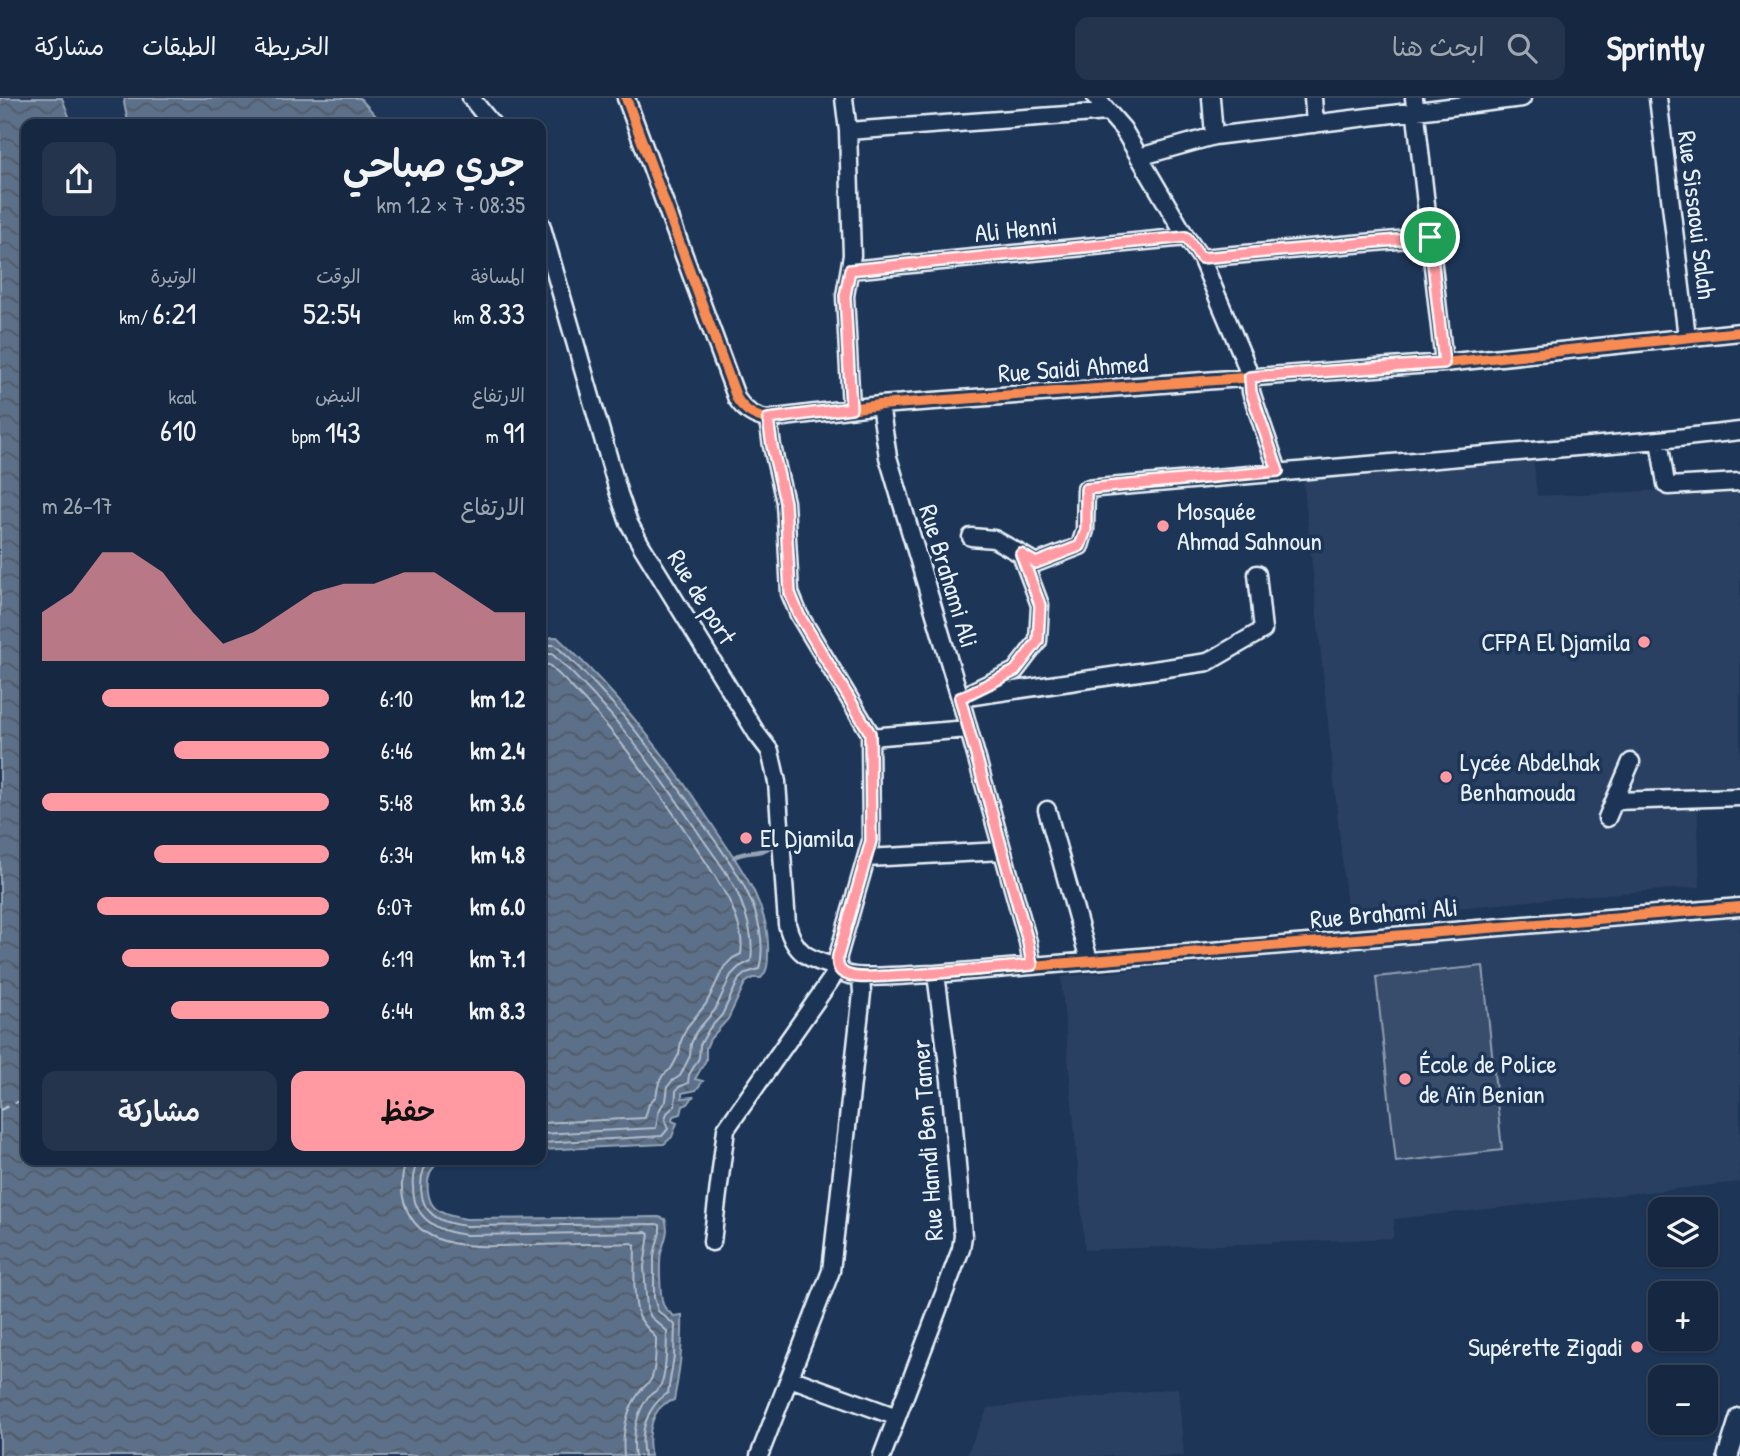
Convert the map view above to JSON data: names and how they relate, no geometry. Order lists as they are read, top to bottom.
{
  "streets": {
    "street": [
      "Rue Sissaoui Salah",
      "Ali Henni",
      "Rue Saidi Ahmed",
      "Rue Brahami Ali",
      "Rue de port",
      "Rue Hamdi Ben Tamer"
    ]
  },
  "crossings": [
    ["Rue Sissaoui Salah", "Rue Saidi Ahmed"],
    ["Rue Saidi Ahmed", "Rue Brahami Ali"]
  ],
  "places": [
    "Mosquée Ahmad Sahnoun",
    "CFPA El Djamila",
    "Lycée Abdelhak Benhamouda",
    "El Djamila",
    "École de Police de Aïn Benian",
    "Supérette Zigadi"
  ],
  "page": {
    "header": "Sprintly",
    "search": "ابحث هنا",
    "nav": ["الخريطة", "الطبقات", "مشاركة"],
    "heading": ["جري صباحي", "08:35 · 7 × 1.2 km"],
    "stats": [
      ["المسافة", "8.33 km"],
      ["الوقت", "52:54"],
      ["الوتيرة", "6:21 /km"],
      ["الارتفاع", "91 m"],
      ["النبض", "143 bpm"],
      ["kcal", "610"]
    ],
    "chart": ["الارتفاع", "17–26 m"],
    "list": [
      {
        "name": "1.2 km",
        "note": "6:10"
      },
      {
        "name": "2.4 km",
        "note": "6:46"
      },
      {
        "name": "3.6 km",
        "note": "5:48"
      },
      {
        "name": "4.8 km",
        "note": "6:34"
      },
      {
        "name": "6.0 km",
        "note": "6:07"
      },
      {
        "name": "7.1 km",
        "note": "6:19"
      },
      {
        "name": "8.3 km",
        "note": "6:44"
      }
    ],
    "buttons": ["حفظ", "مشاركة"],
    "map_buttons": ["+", "−"]
  }
}
